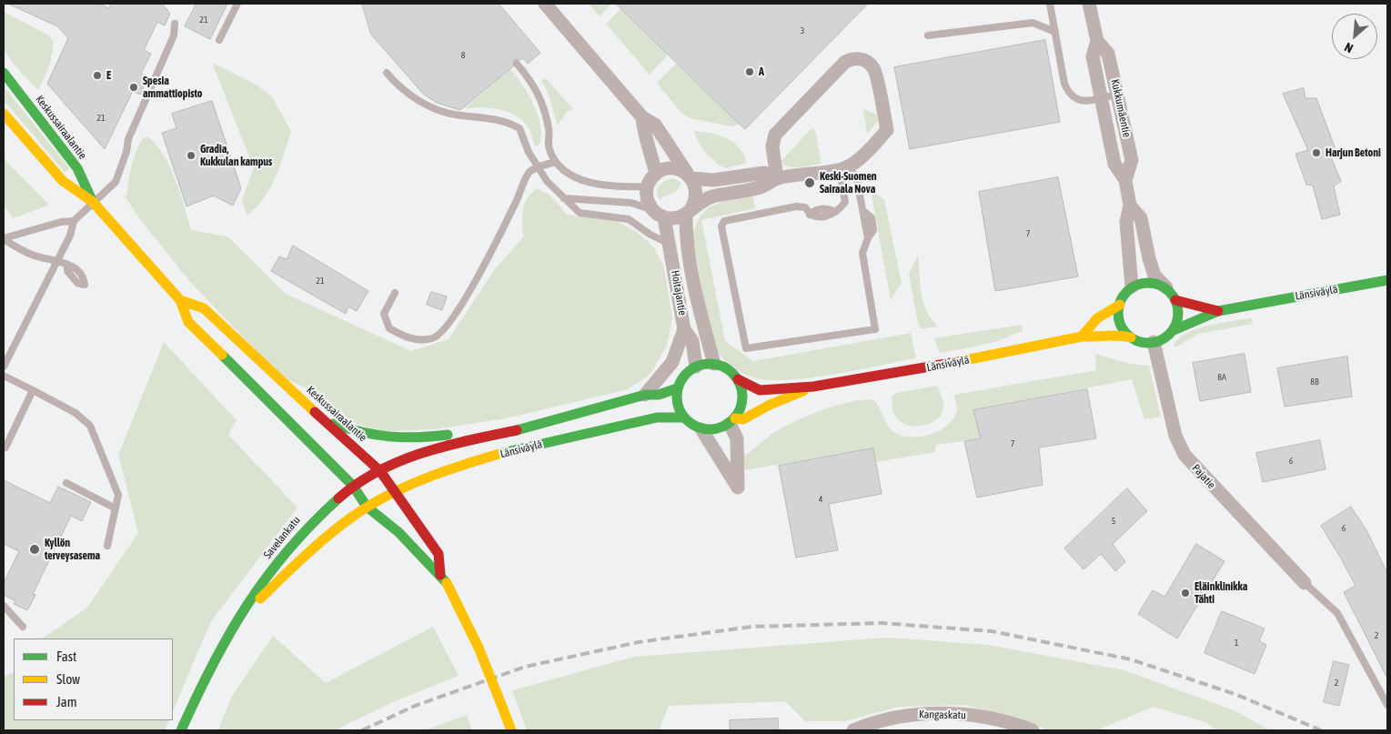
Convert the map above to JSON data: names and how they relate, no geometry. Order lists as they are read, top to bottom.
{
  "streets": {
    "main road": ["Keskussairaalantie", "Länsiväylä", "Savelankatu"],
    "street": [
      "Kukkumäentie",
      "Hoitajantie",
      "Pajatie",
      "Kangaskatu"
    ]
  },
  "crossings": [
    ["Kukkumäentie", "Länsiväylä"],
    ["Kukkumäentie", "Pajatie"],
    ["Keskussairaalantie", "Länsiväylä"],
    ["Keskussairaalantie", "Savelankatu"],
    ["Hoitajantie", "Länsiväylä"],
    ["Länsiväylä", "Pajatie"],
    ["Länsiväylä", "Savelankatu"]
  ],
  "places": [
    "A",
    "E",
    "Spesia ammattiopisto",
    "Harjun Betoni",
    "Gradia, Kukkulan kampus",
    "Keski-Suomen Sairaala Nova",
    "Kyllön terveysasema",
    "Eläinklinikka Tähti"
  ],
  "house_numbers": [
    "21",
    "3",
    "8",
    "21",
    "7",
    "21",
    "8A",
    "8B",
    "7",
    "6",
    "4",
    "5",
    "6",
    "2",
    "1",
    "2"
  ],
  "legend": ["Fast", "Slow", "Jam"],
  "north": "bottom left"
}
